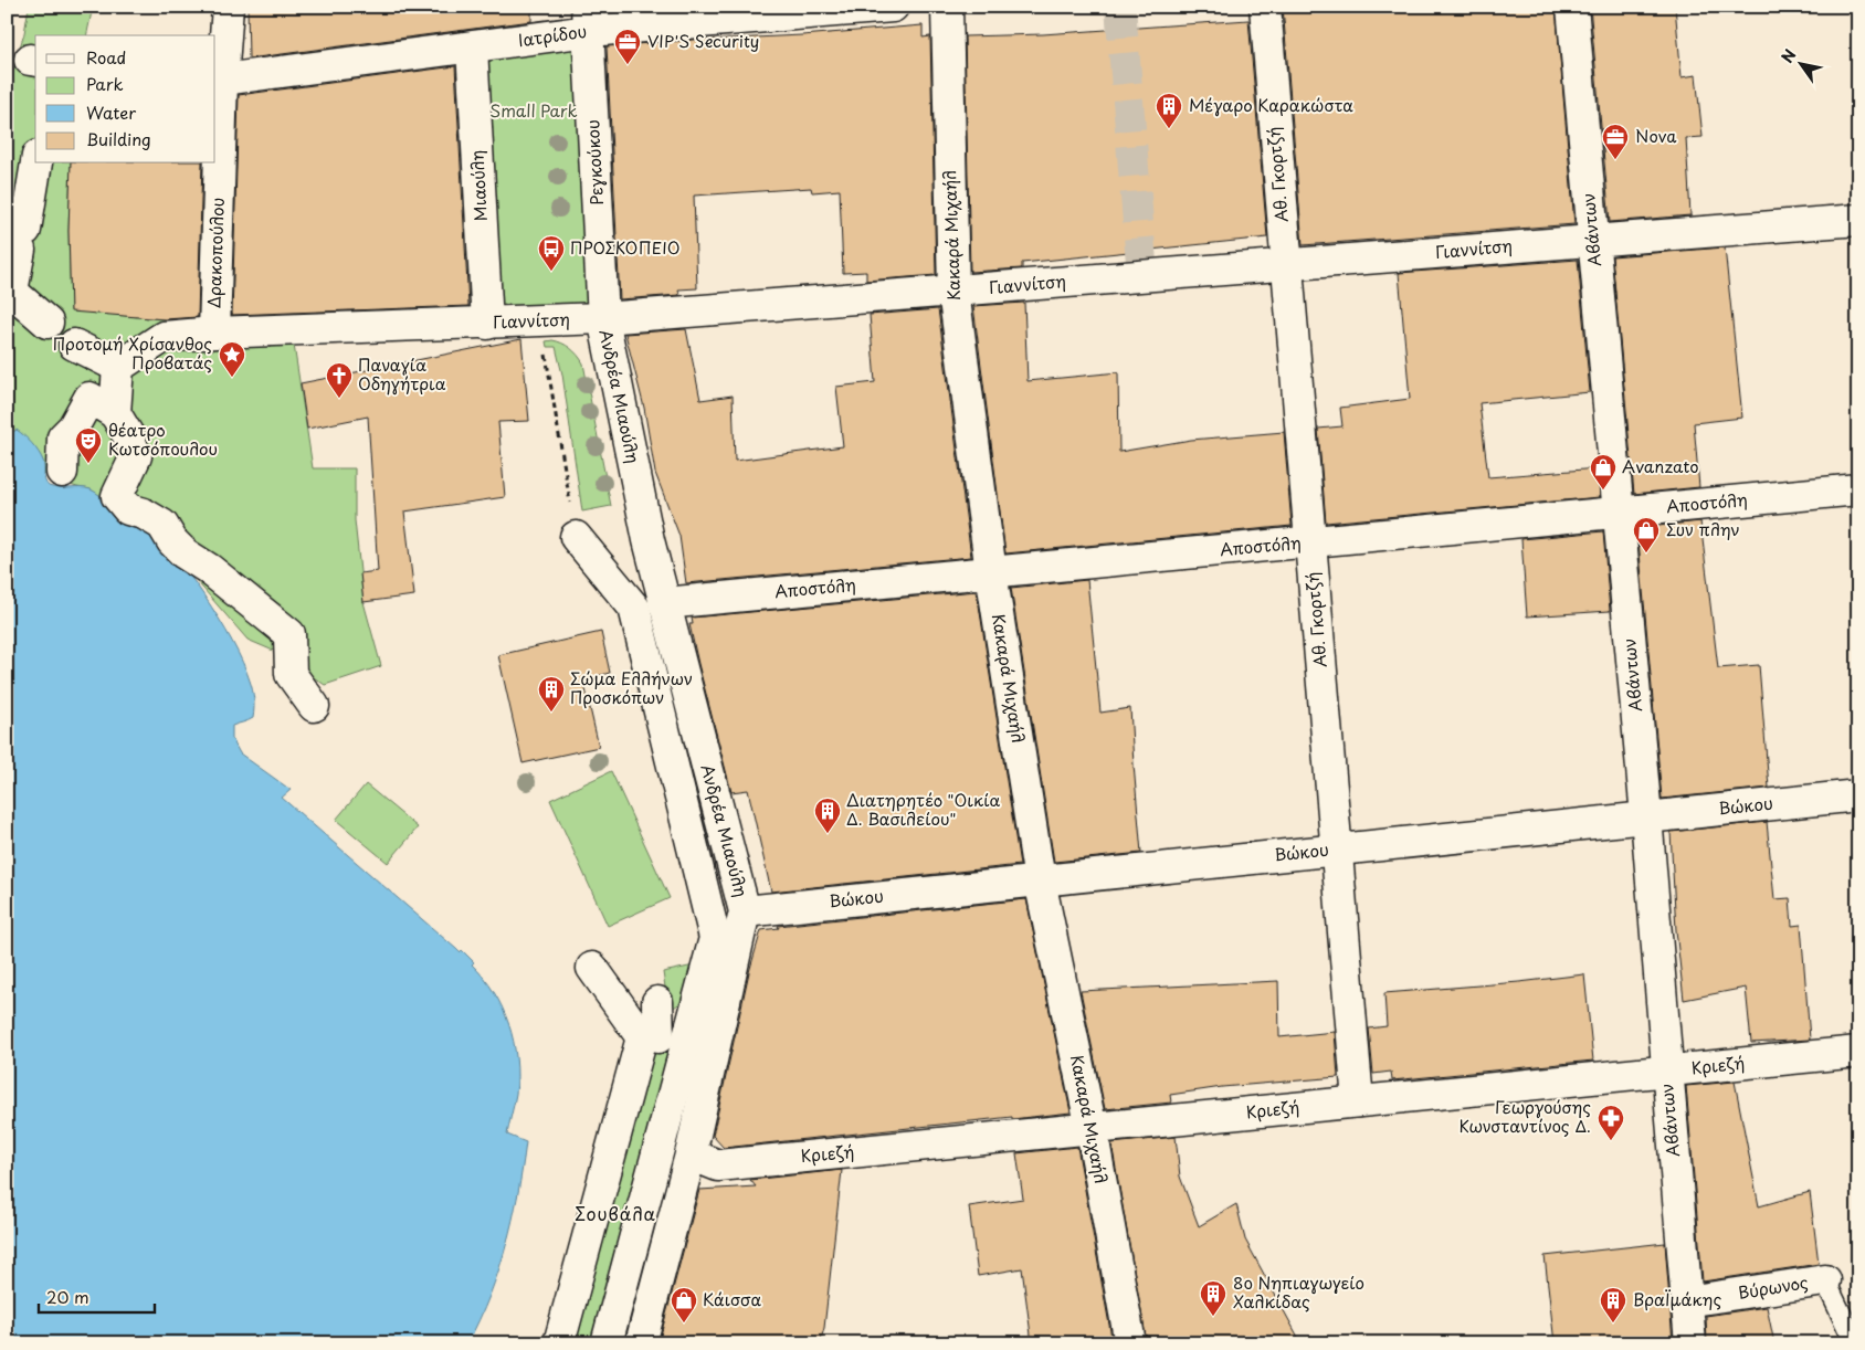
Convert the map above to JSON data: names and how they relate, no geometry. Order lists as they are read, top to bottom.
{
  "streets": {
    "street": [
      "Ιατρίδου",
      "Ρεγκούκου",
      "Αθ. Γκορτζή",
      "Μιαούλη",
      "Αβάντων",
      "Κακαρά Μιχαήλ",
      "Γιαννίτση",
      "Δρακοπούλου",
      "Ανδρέα Μιαούλη",
      "Αποστόλη",
      "Βώκου",
      "Κριεζή",
      "Βύρωνος"
    ]
  },
  "crossings": [
    ["Ιατρίδου", "Ρεγκούκου"],
    ["Ιατρίδου", "Μιαούλη"],
    ["Ιατρίδου", "Δρακοπούλου"],
    ["Ρεγκούκου", "Γιαννίτση"],
    ["Ρεγκούκου", "Ανδρέα Μιαούλη"],
    ["Αθ. Γκορτζή", "Γιαννίτση"],
    ["Αθ. Γκορτζή", "Αποστόλη"],
    ["Αθ. Γκορτζή", "Βώκου"],
    ["Αθ. Γκορτζή", "Κριεζή"],
    ["Μιαούλη", "Γιαννίτση"],
    ["Αβάντων", "Γιαννίτση"],
    ["Αβάντων", "Αποστόλη"],
    ["Αβάντων", "Βώκου"],
    ["Αβάντων", "Κριεζή"],
    ["Αβάντων", "Βύρωνος"],
    ["Κακαρά Μιχαήλ", "Γιαννίτση"],
    ["Κακαρά Μιχαήλ", "Αποστόλη"],
    ["Κακαρά Μιχαήλ", "Βώκου"],
    ["Κακαρά Μιχαήλ", "Κριεζή"],
    ["Γιαννίτση", "Δρακοπούλου"],
    ["Γιαννίτση", "Ανδρέα Μιαούλη"],
    ["Ανδρέα Μιαούλη", "Αποστόλη"],
    ["Ανδρέα Μιαούλη", "Βώκου"],
    ["Ανδρέα Μιαούλη", "Κριεζή"]
  ],
  "districts": ["Σουβάλα"],
  "parks": ["Small Park"],
  "places": {
    "office": ["VIP'S Security", "Nova"],
    "building": [
      "Μέγαρο Καρακώστα",
      "Σώμα Ελλήνων Προσκόπων",
      "Διατηρητέο \"Οικία Δ. Βασιλείου\"",
      "8ο Νηπιαγωγείο Χαλκίδας",
      "ΒραΪμάκης"
    ],
    "bus stop": ["ΠΡΟΣΚΟΠΕΙΟ"],
    "place": ["Προτομή Χρίσανθος Προβατάς"],
    "church": ["Παναγία Οδηγήτρια"],
    "theatre": ["θέατρο Κωτσόπουλου"],
    "shop": ["Avanzato", "Συν πλην", "Κάισσα"],
    "pharmacy": ["Γεωργούσης Κωνσταντίνος Δ."]
  },
  "legend": [
    "Road",
    "Park",
    "Water",
    "Building"
  ],
  "scale_bar": "20 m",
  "north": "top left"
}
